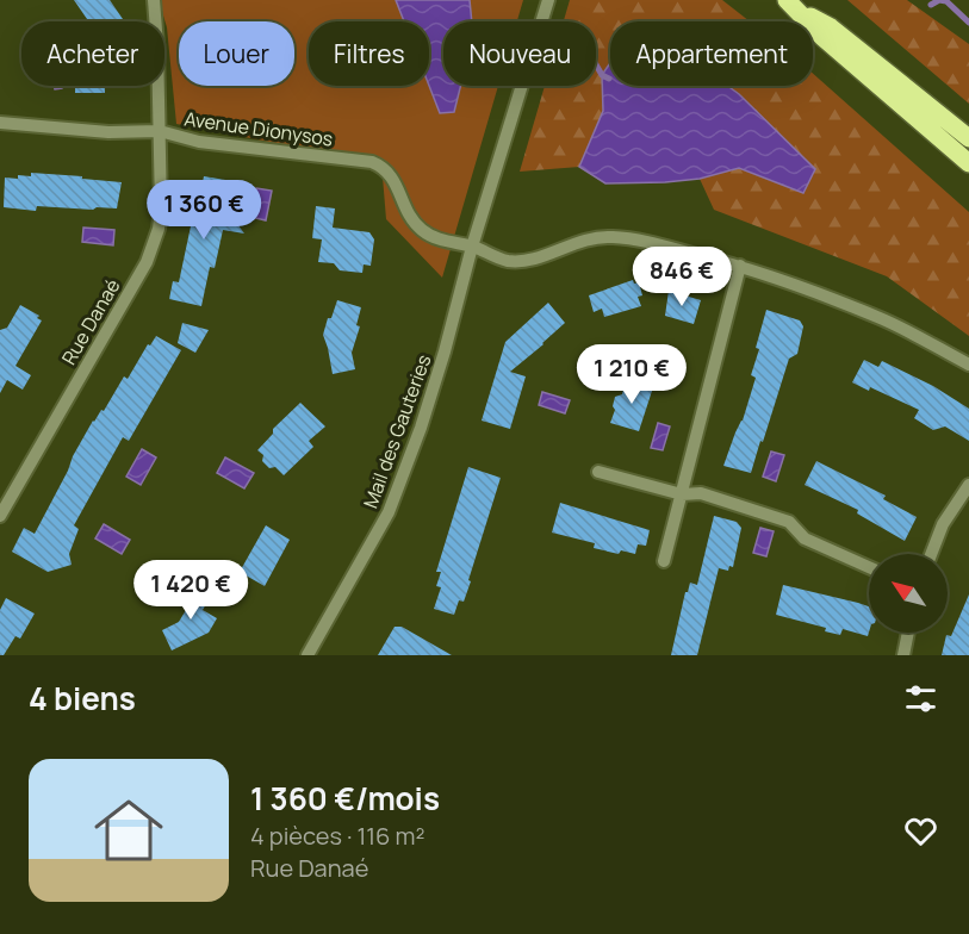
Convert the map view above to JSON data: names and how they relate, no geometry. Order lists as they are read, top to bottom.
{
  "streets": {
    "street": ["Avenue Dionysos", "Rue Danaé", "Mail des Gauteries"]
  },
  "crossings": [
    ["Avenue Dionysos", "Rue Danaé"],
    ["Avenue Dionysos", "Mail des Gauteries"]
  ],
  "north": "top left",
  "page": {
    "chip": [
      "Acheter",
      "Louer",
      "Filtres",
      "Nouveau",
      "Appartement"
    ],
    "price": [
      "1 360 €",
      "846 €",
      "1 210 €",
      "1 420 €"
    ],
    "heading": "4 biens",
    "list": [
      {
        "name": "1 360 €/mois",
        "note": "4 pièces · 116 m² · Rue Danaé"
      }
    ]
  }
}
